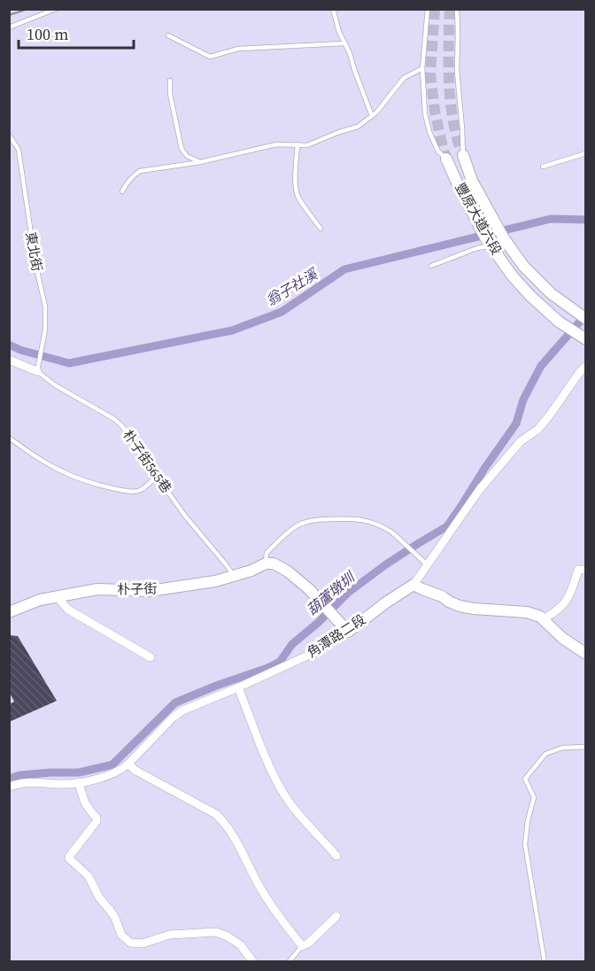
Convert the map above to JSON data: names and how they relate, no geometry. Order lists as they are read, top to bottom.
{
  "streets": {
    "street": [
      "豐原大道六段",
      "朴子街565巷",
      "朴子街",
      "角潭路二段"
    ],
    "lane": ["東北街"]
  },
  "crossings": [
    ["東北街", "朴子街565巷"],
    ["朴子街565巷", "朴子街"]
  ],
  "water": ["翁子社溪", "葫蘆墩圳"],
  "scale_bar": "100 m"
}
